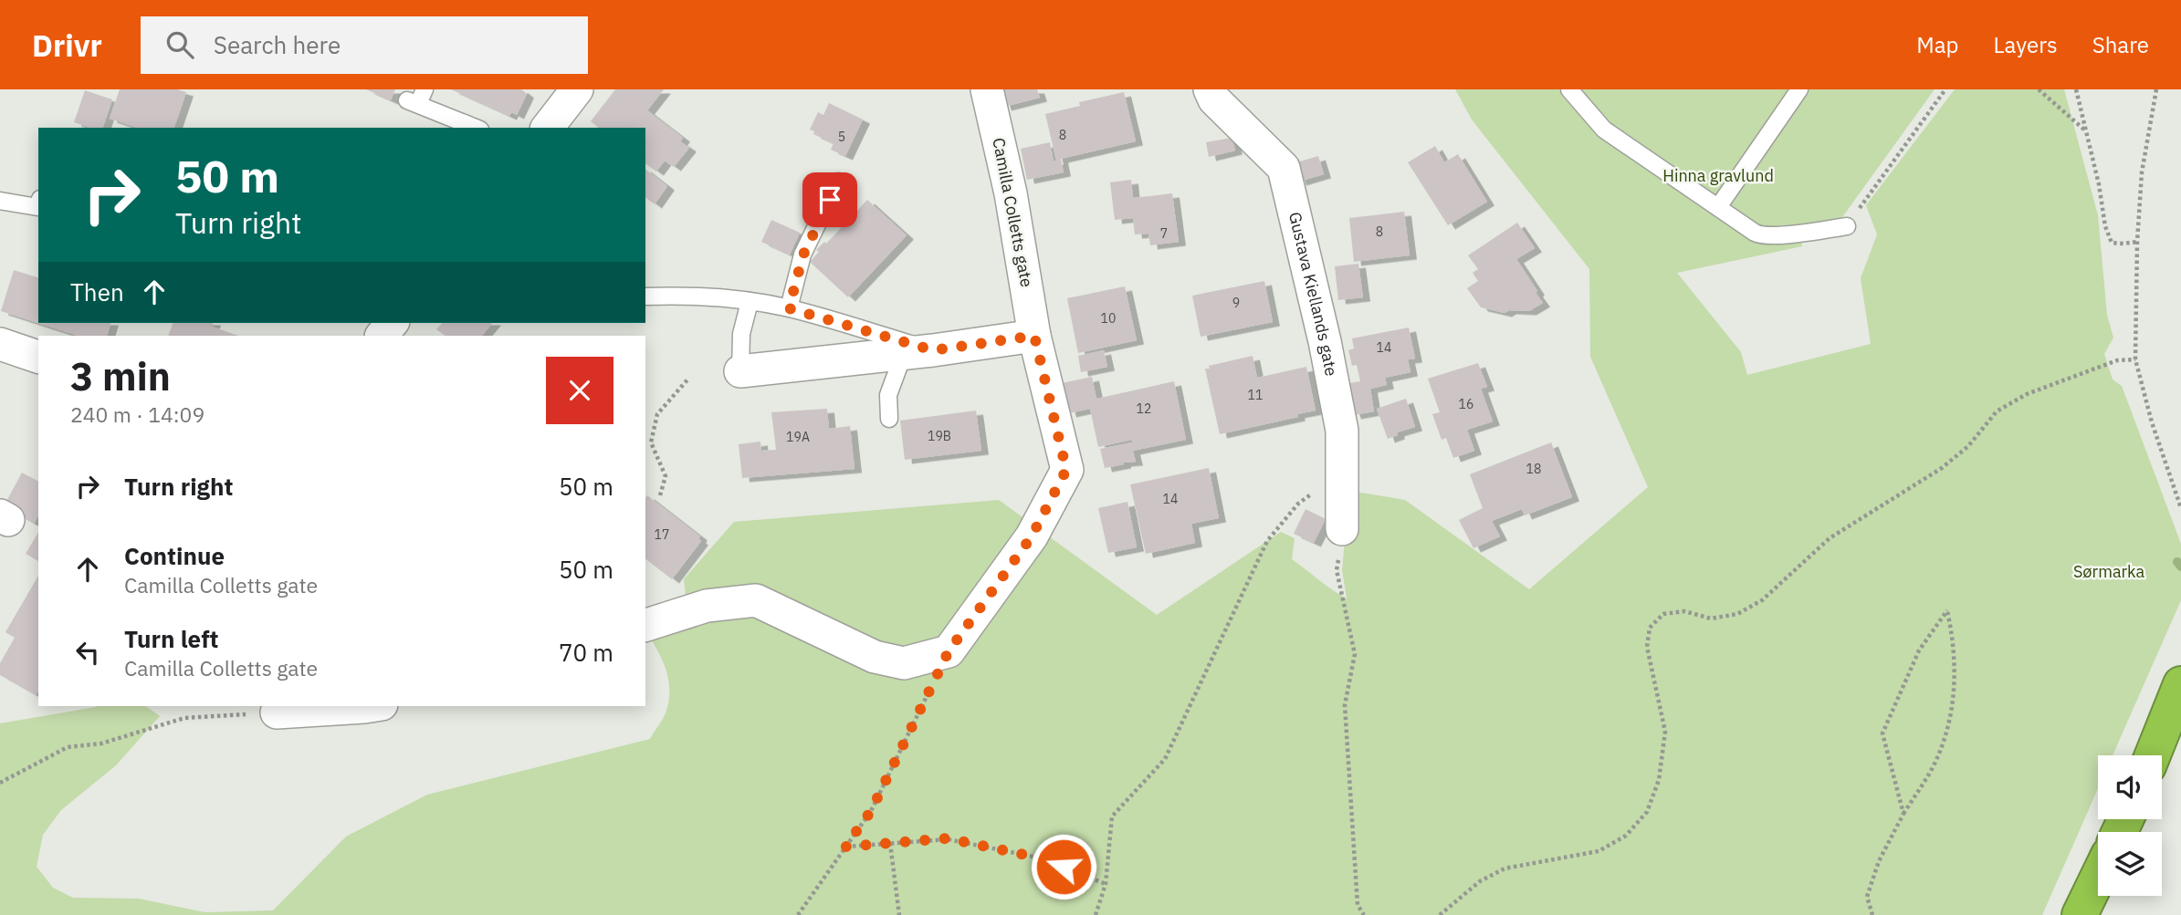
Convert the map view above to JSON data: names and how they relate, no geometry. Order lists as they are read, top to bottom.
{
  "streets": {
    "street": ["Camilla Colletts gate", "Gustava Kiellands gate"]
  },
  "parks": ["Hinna gravlund", "Sørmarka"],
  "house_numbers": [
    "8",
    "5",
    "8",
    "7",
    "9",
    "10",
    "14",
    "11",
    "16",
    "12",
    "19B",
    "19A",
    "18",
    "14",
    "17"
  ],
  "page": {
    "header": "Drivr",
    "search": "Search here",
    "nav": ["Map", "Layers", "Share"],
    "turn": ["50 m", "Turn right"],
    "then": "Then",
    "heading": ["3 min", "240 m · 14:09"],
    "list": [
      {
        "name": "Turn right",
        "value": "50 m"
      },
      {
        "name": "Continue",
        "note": "Camilla Colletts gate",
        "value": "50 m"
      },
      {
        "name": "Turn left",
        "note": "Camilla Colletts gate",
        "value": "70 m"
      }
    ]
  }
}
